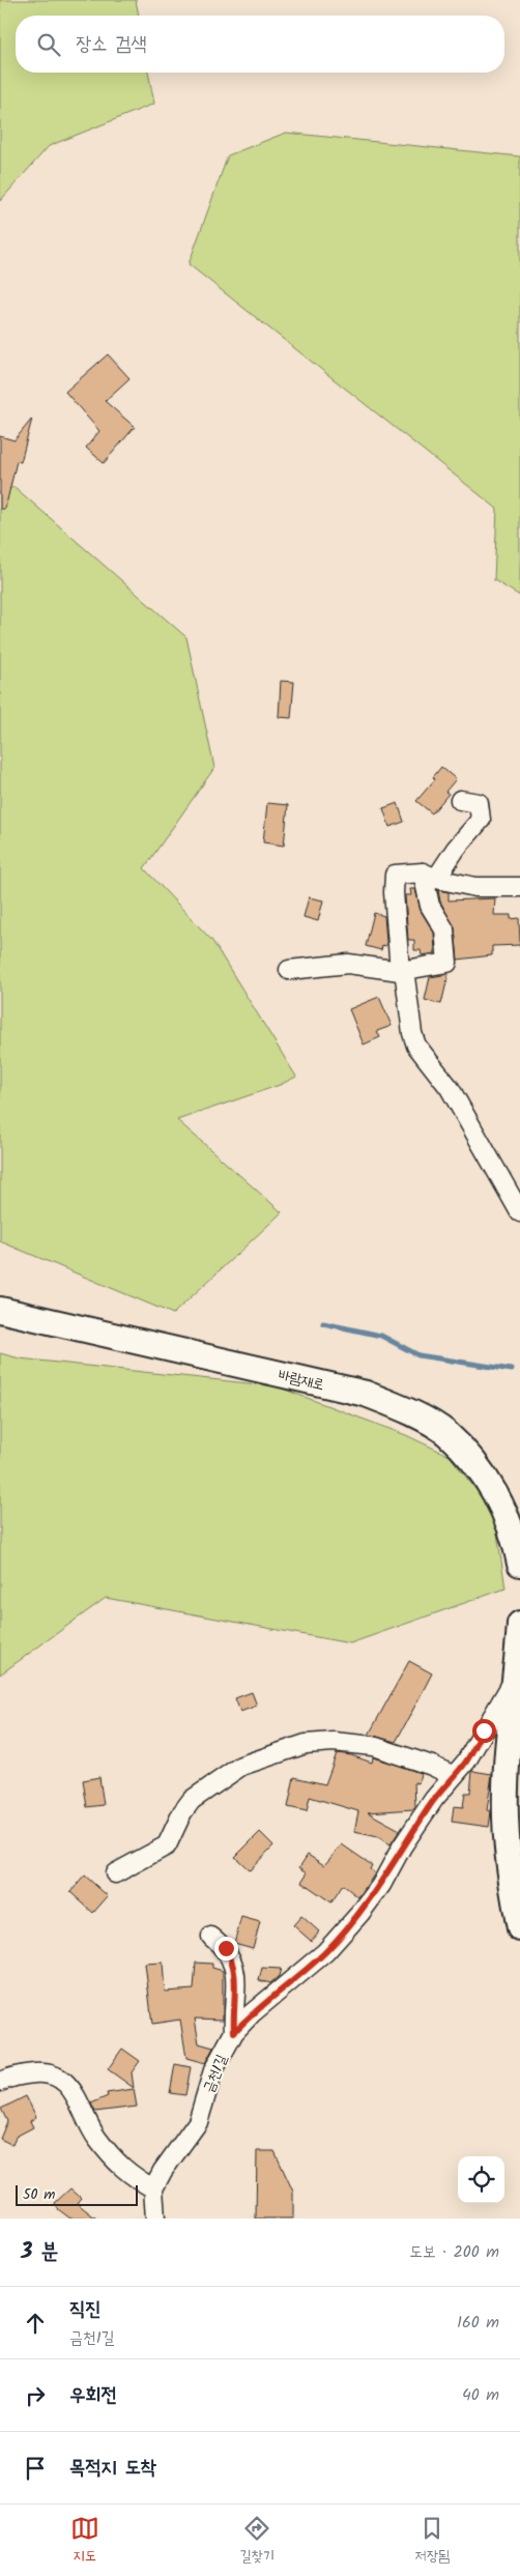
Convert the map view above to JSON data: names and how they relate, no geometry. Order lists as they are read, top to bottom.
{
  "streets": {
    "street": ["바람재로", "금천1길"]
  },
  "scale_bar": "50 m",
  "page": {
    "search": "장소 검색",
    "scale": "50 m",
    "heading": ["3 분", "도보 · 200 m"],
    "list": [
      ["직진", "금천1길", "160 m"],
      ["우회전", "40 m"],
      "목적지 도착"
    ],
    "nav": ["지도", "길찾기", "저장됨"]
  }
}
